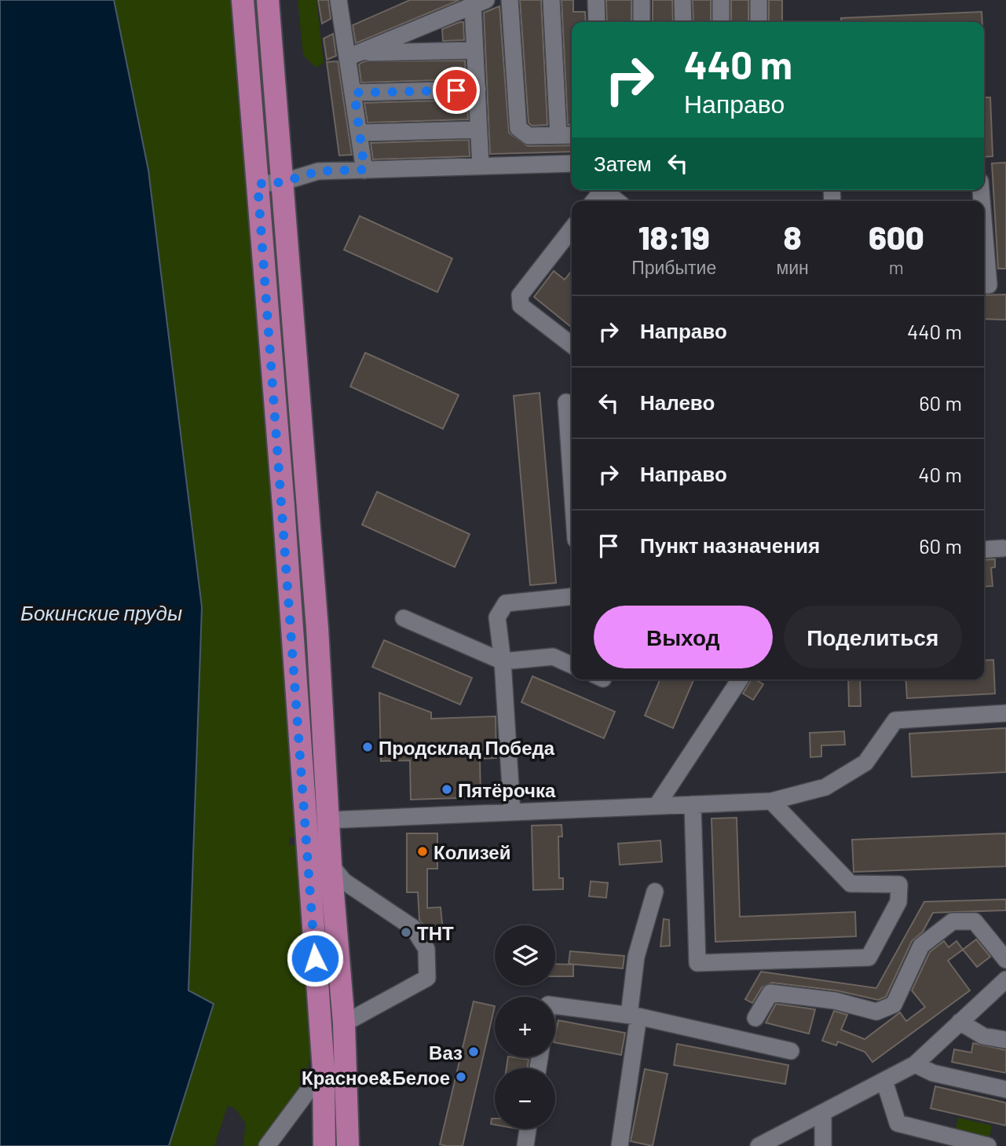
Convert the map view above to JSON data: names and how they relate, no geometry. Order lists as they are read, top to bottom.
{
  "water": ["Бокинские пруды"],
  "places": [
    "Продсклад Победа",
    "Пятёрочка",
    "Колизей",
    "ТНТ",
    "Ваз",
    "Красное&Белое"
  ],
  "page": {
    "turn": ["440 m", "Направо"],
    "then": "Затем",
    "eta": [
      "18:19",
      "Прибытие",
      "8",
      "мин",
      "600",
      "m"
    ],
    "list": [
      {
        "name": "Направо",
        "value": "440 m"
      },
      {
        "name": "Налево",
        "value": "60 m"
      },
      {
        "name": "Направо",
        "value": "40 m"
      },
      {
        "name": "Пункт назначения",
        "value": "60 m"
      }
    ],
    "buttons": ["Выход", "Поделиться"],
    "map_buttons": ["+", "−"]
  }
}
